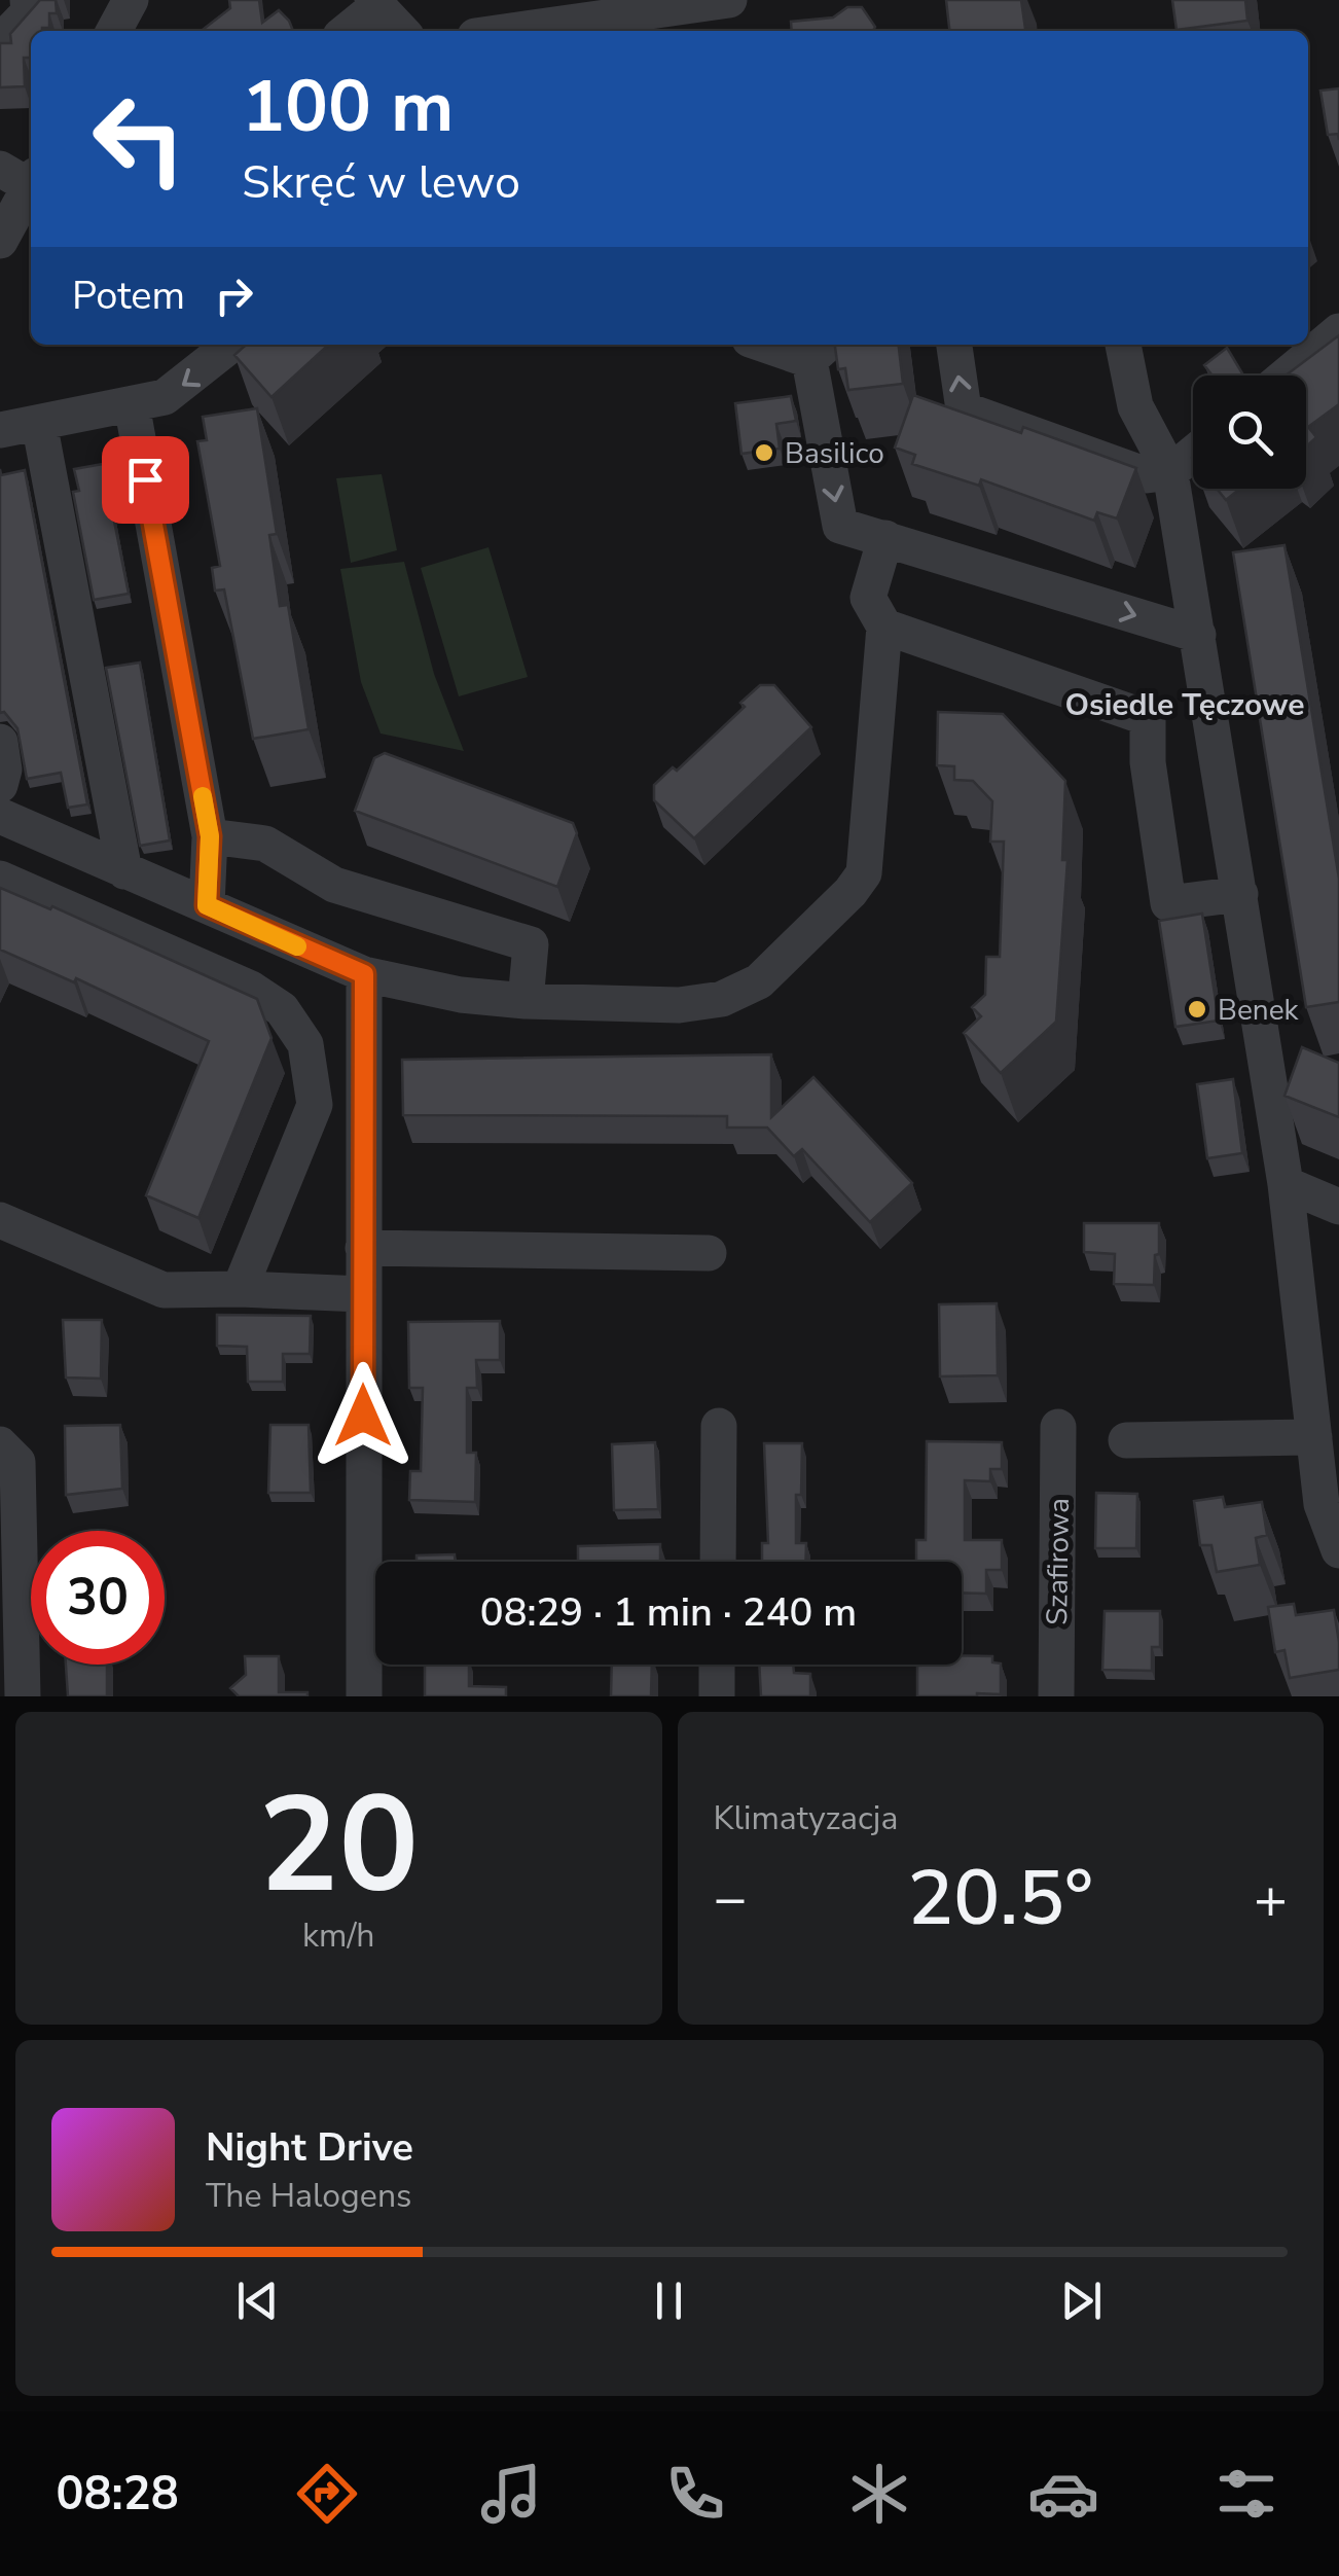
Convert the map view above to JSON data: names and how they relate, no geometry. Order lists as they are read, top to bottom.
{
  "streets": {
    "street": ["Szafirowa"]
  },
  "districts": ["Osiedle Tęczowe"],
  "places": ["Basilico", "Benek"],
  "page": {
    "turn": ["100 m", "Skręć w lewo"],
    "then": "Potem",
    "limit": "30",
    "trip": "08:29 · 1 min · 240 m",
    "tile": [
      ["20", "km/h"],
      "Klimatyzacja"
    ],
    "heat": ["−", "20.5°", "+"],
    "song": ["Night Drive", "The Halogens"],
    "tabs": "08:28"
  }
}
